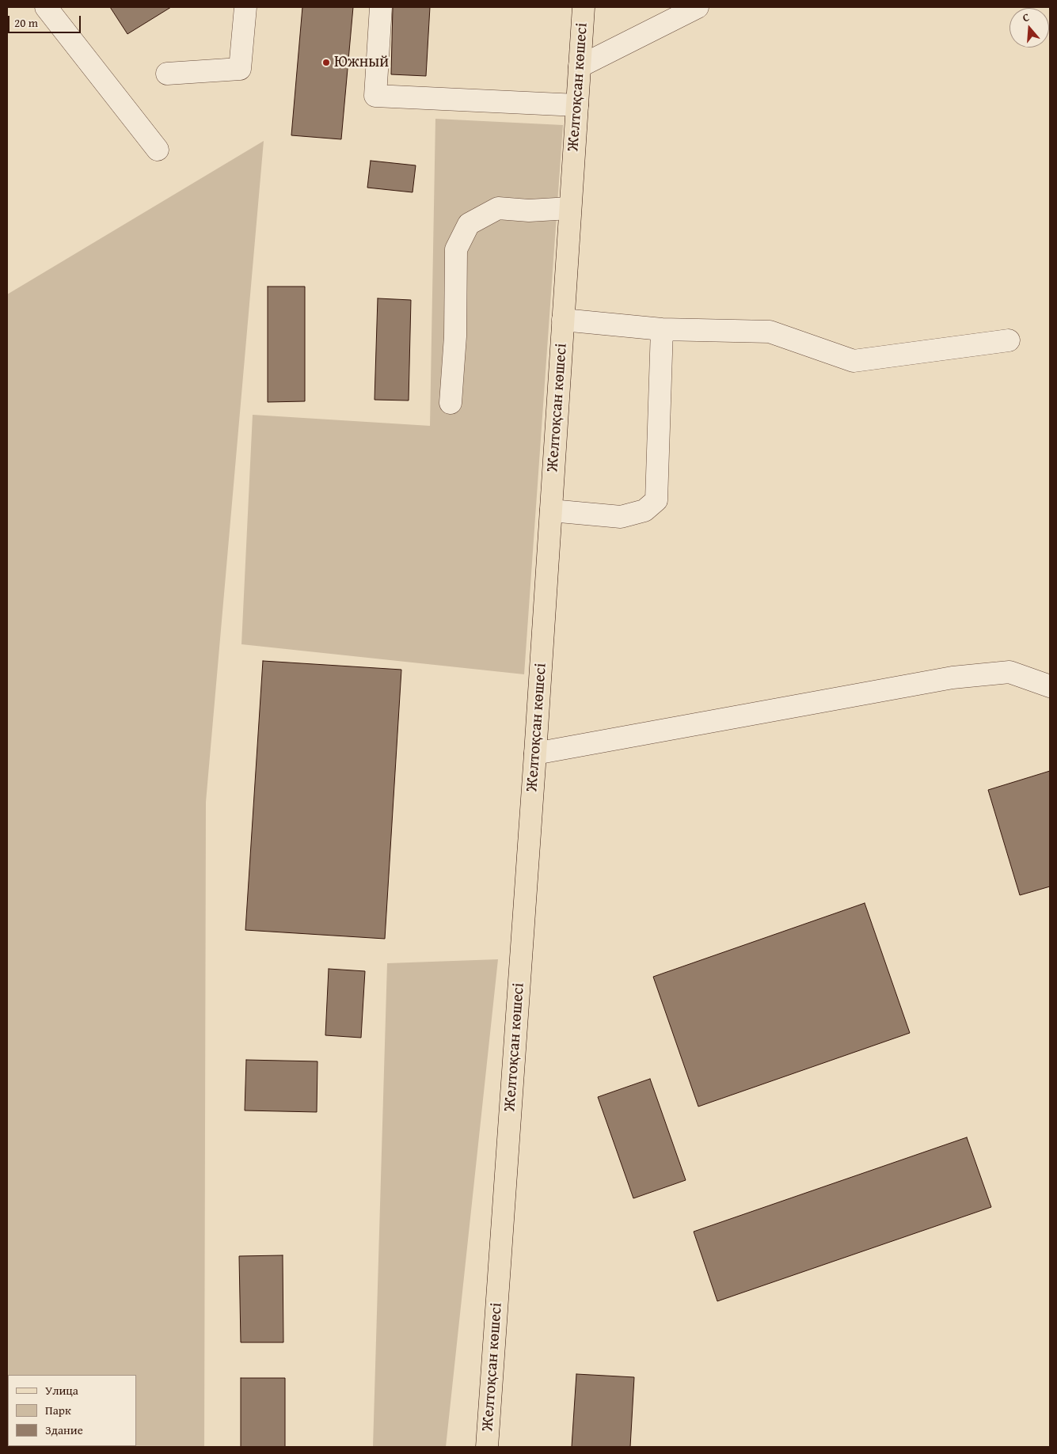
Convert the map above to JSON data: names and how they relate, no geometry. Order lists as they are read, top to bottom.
{
  "streets": {
    "main road": ["Желтоқсан көшесі"]
  },
  "places": ["Южный"],
  "legend": ["Улица", "Парк", "Здание"],
  "scale_bar": "20 m",
  "north": "top"
}
